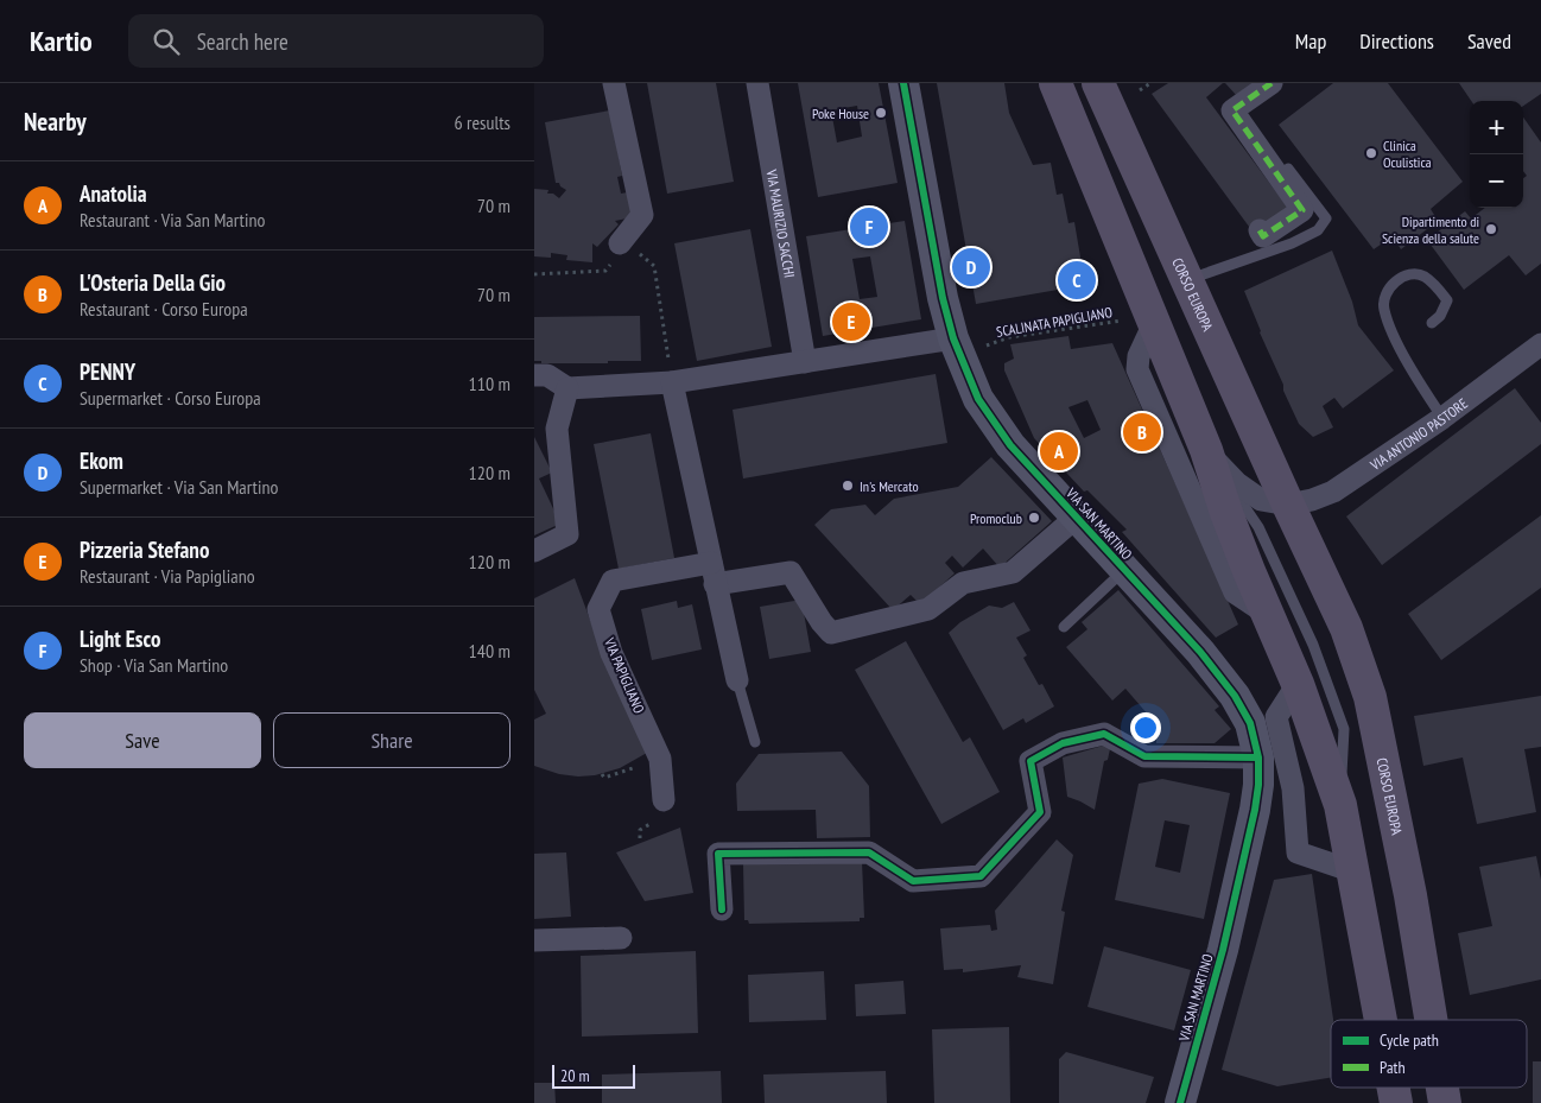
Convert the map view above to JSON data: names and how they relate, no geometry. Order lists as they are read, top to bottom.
{
  "streets": {
    "main road": ["CORSO EUROPA"],
    "street": [
      "VIA MAURIZIO SACCHI",
      "VIA ANTONIO PASTORE",
      "VIA SAN MARTINO",
      "VIA PAPIGLIANO"
    ],
    "path": ["SCALINATA PAPIGLIANO"]
  },
  "crossings": [
    ["CORSO EUROPA", "VIA ANTONIO PASTORE"],
    ["VIA SAN MARTINO", "VIA PAPIGLIANO"]
  ],
  "places": [
    "Poke House",
    "Clinica Oculistica",
    "Dipartimento di Scienza della salute",
    "In's Mercato",
    "Promoclub"
  ],
  "legend": ["Cycle path", "Path"],
  "scale_bar": "20 m",
  "page": {
    "header": "Kartio",
    "search": "Search here",
    "nav": ["Map", "Directions", "Saved"],
    "heading": ["Nearby", "6 results"],
    "map_buttons": ["+", "−"],
    "list": [
      {
        "mark": "A",
        "name": "Anatolia",
        "note": "Restaurant · Via San Martino",
        "value": "70 m"
      },
      {
        "mark": "B",
        "name": "L'Osteria Della Gio",
        "note": "Restaurant · Corso Europa",
        "value": "70 m"
      },
      {
        "mark": "C",
        "name": "PENNY",
        "note": "Supermarket · Corso Europa",
        "value": "110 m"
      },
      {
        "mark": "D",
        "name": "Ekom",
        "note": "Supermarket · Via San Martino",
        "value": "120 m"
      },
      {
        "mark": "E",
        "name": "Pizzeria Stefano",
        "note": "Restaurant · Via Papigliano",
        "value": "120 m"
      },
      {
        "mark": "F",
        "name": "Light Esco",
        "note": "Shop · Via San Martino",
        "value": "140 m"
      }
    ],
    "pins": [
      "F",
      "D",
      "C",
      "E",
      "B",
      "A"
    ],
    "buttons": ["Save", "Share"],
    "scale": "20 m"
  }
}
